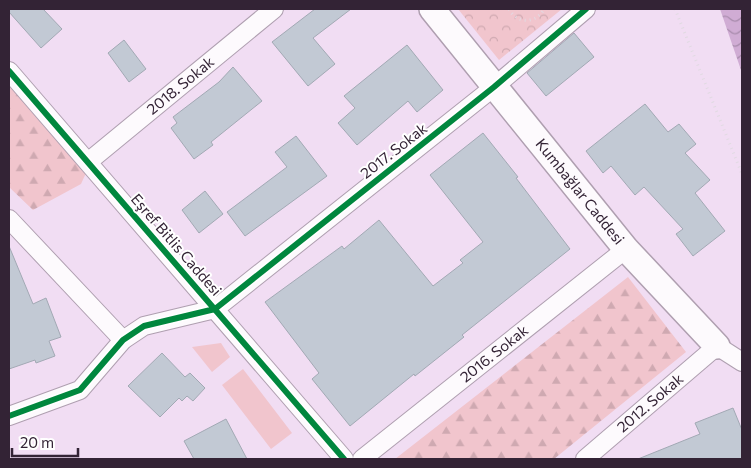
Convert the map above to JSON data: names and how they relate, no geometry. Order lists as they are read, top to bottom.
{
  "streets": {
    "main road": ["Kumbağlar Caddesi"],
    "street": [
      "2018. Sokak",
      "2017. Sokak",
      "Eşref Bitlis Caddesi",
      "2016. Sokak",
      "2012. Sokak"
    ]
  },
  "crossings": [
    ["2018. Sokak", "Eşref Bitlis Caddesi"],
    ["2017. Sokak", "Kumbağlar Caddesi"],
    ["2017. Sokak", "Eşref Bitlis Caddesi"],
    ["Kumbağlar Caddesi", "2016. Sokak"],
    ["Kumbağlar Caddesi", "2012. Sokak"]
  ],
  "scale_bar": "20 m"
}
